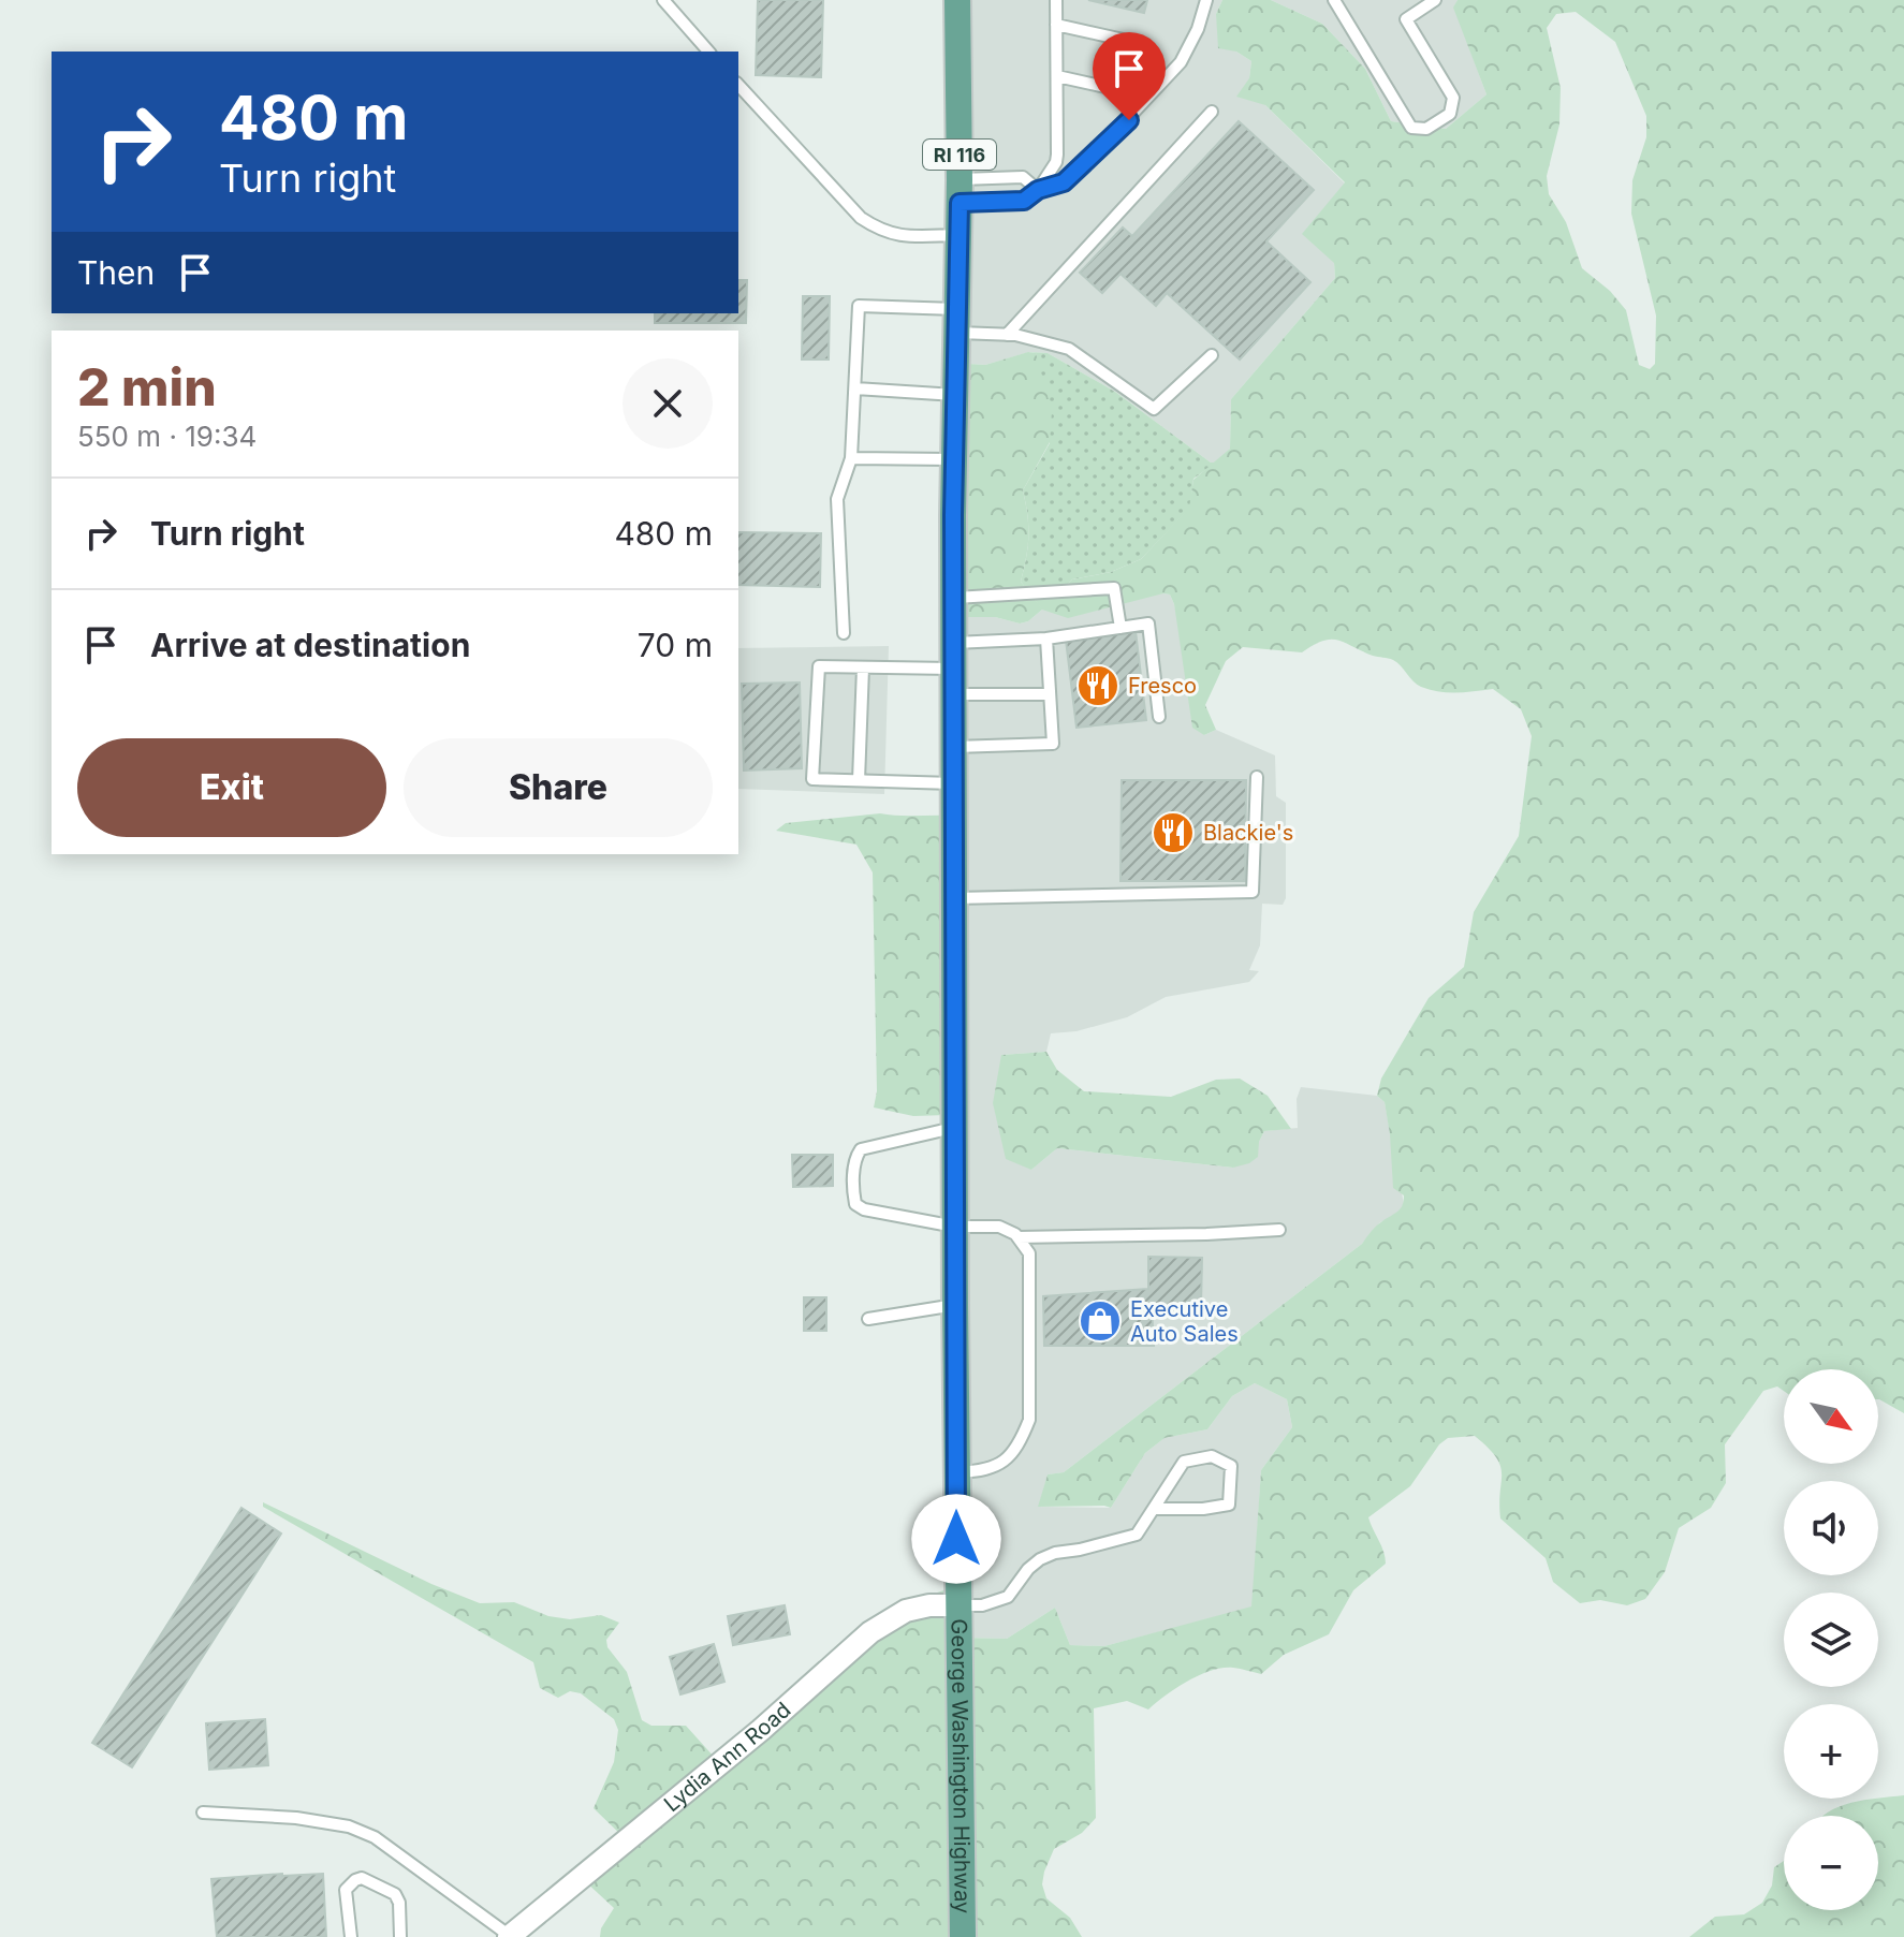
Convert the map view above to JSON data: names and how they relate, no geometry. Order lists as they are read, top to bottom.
{
  "streets": {
    "main road": ["RI 116", "George Washington Highway"],
    "street": ["Lydia Ann Road"]
  },
  "crossings": [
    ["Lydia Ann Road", "George Washington Highway"]
  ],
  "places": {
    "restaurant": ["Fresco", "Blackie's"],
    "shop": ["Executive Auto Sales"]
  },
  "north": "bottom right",
  "page": {
    "turn": ["480 m", "Turn right"],
    "then": "Then",
    "heading": ["2 min", "550 m · 19:34"],
    "list": [
      {
        "name": "Turn right",
        "value": "480 m"
      },
      {
        "name": "Arrive at destination",
        "value": "70 m"
      }
    ],
    "buttons": ["Exit", "Share"],
    "map_buttons": ["+", "−"]
  }
}
